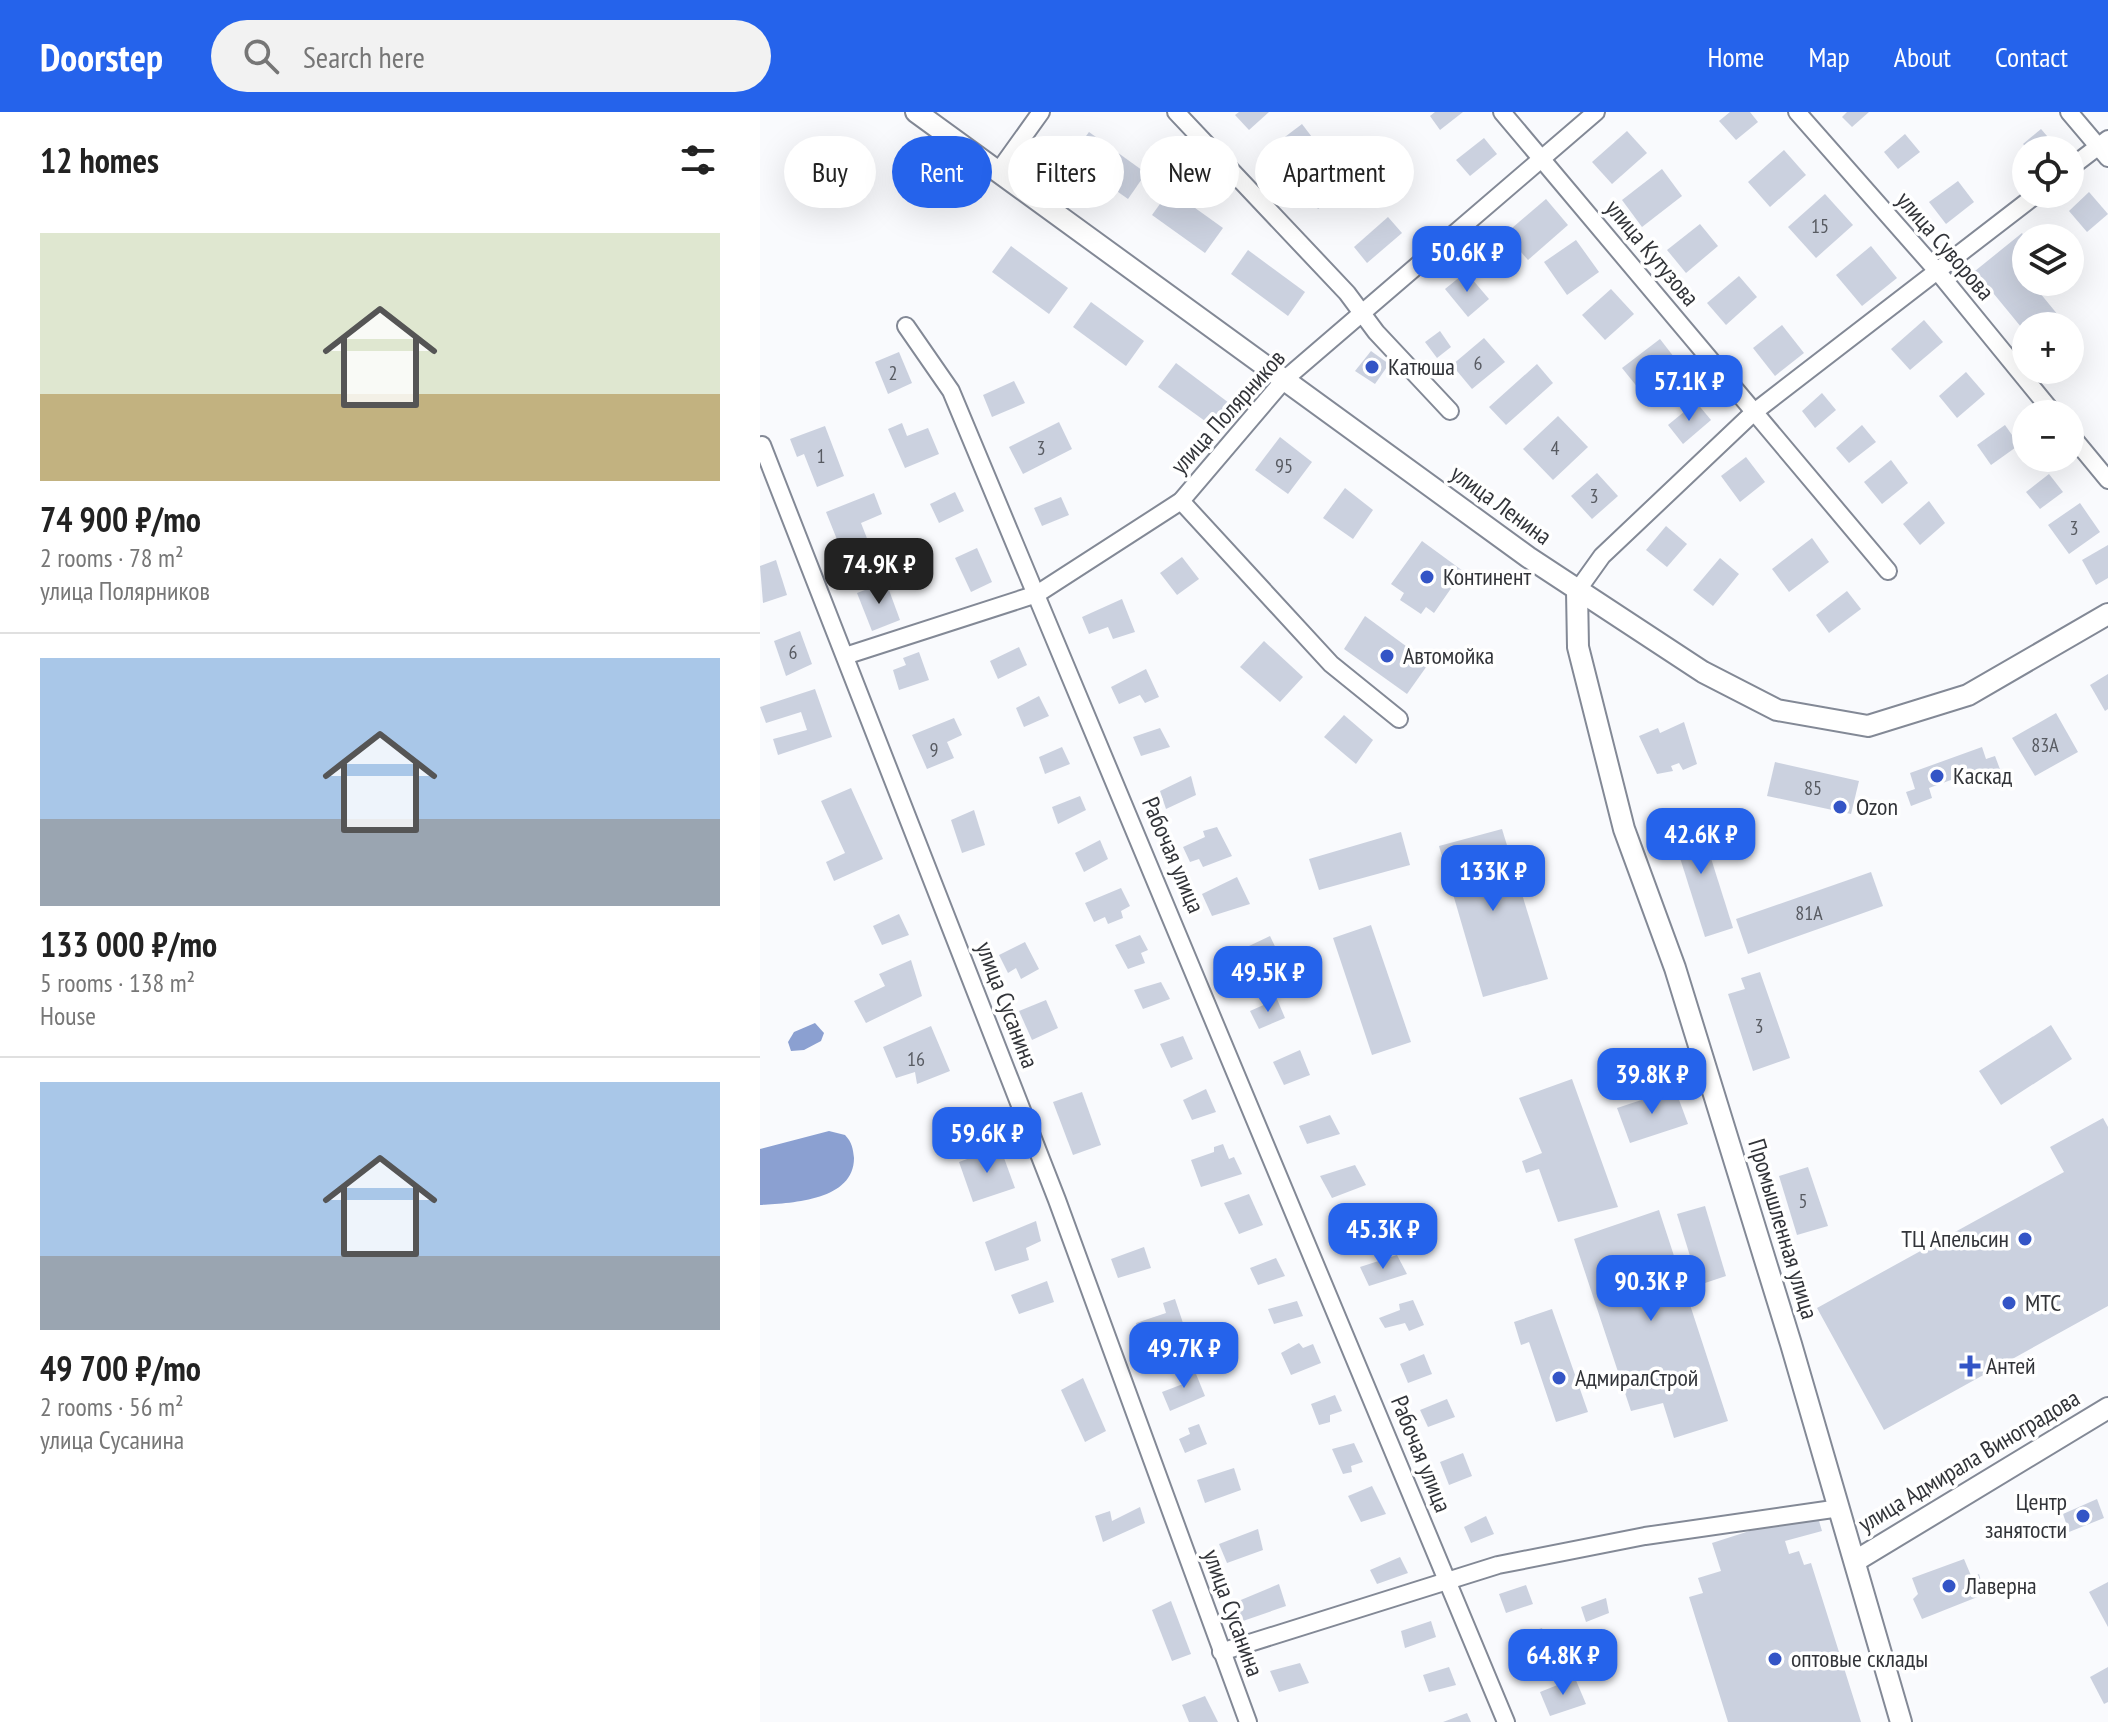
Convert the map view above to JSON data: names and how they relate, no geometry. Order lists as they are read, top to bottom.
{
  "streets": {
    "street": [
      "улица Суворова",
      "улица Кутузова",
      "улица Полярников",
      "улица Ленина",
      "Рабочая улица",
      "улица Сусанина",
      "Промышленная улица",
      "улица Адмирала Виноградова"
    ]
  },
  "crossings": [
    ["улица Кутузова", "улица Полярников"],
    ["улица Полярников", "улица Ленина"],
    ["улица Полярников", "Рабочая улица"],
    ["улица Полярников", "улица Сусанина"],
    ["улица Ленина", "Промышленная улица"],
    ["Промышленная улица", "улица Адмирала Виноградова"]
  ],
  "places": {
    "other": [
      "Катюша",
      "Континент",
      "Автомойка",
      "Каскад",
      "Ozon",
      "ТЦ Апельсин",
      "МТС",
      "АдмиралСтрой",
      "Центр занятости",
      "Лаверна",
      "оптовые склады"
    ],
    "health": ["Антей"]
  },
  "house_numbers": [
    "15",
    "6",
    "2",
    "3",
    "4",
    "1",
    "95",
    "3",
    "3",
    "6",
    "83А",
    "9",
    "85",
    "81А",
    "3",
    "16",
    "5"
  ],
  "page": {
    "header": "Doorstep",
    "search": "Search here",
    "nav": [
      "Home",
      "Map",
      "About",
      "Contact"
    ],
    "heading": "12 homes",
    "map_buttons": ["+", "−"],
    "chip": [
      "Buy",
      "Rent",
      "Filters",
      "New",
      "Apartment"
    ],
    "list": [
      {
        "name": "74 900 ₽/mo",
        "note": "2 rooms · 78 m² · улица Полярников"
      },
      {
        "name": "133 000 ₽/mo",
        "note": "5 rooms · 138 m² · House"
      },
      {
        "name": "49 700 ₽/mo",
        "note": "2 rooms · 56 m² · улица Сусанина"
      }
    ],
    "price": [
      "50.6K ₽",
      "57.1K ₽",
      "74.9K ₽",
      "42.6K ₽",
      "133K ₽",
      "49.5K ₽",
      "39.8K ₽",
      "59.6K ₽",
      "45.3K ₽",
      "90.3K ₽",
      "49.7K ₽",
      "64.8K ₽"
    ]
  }
}
